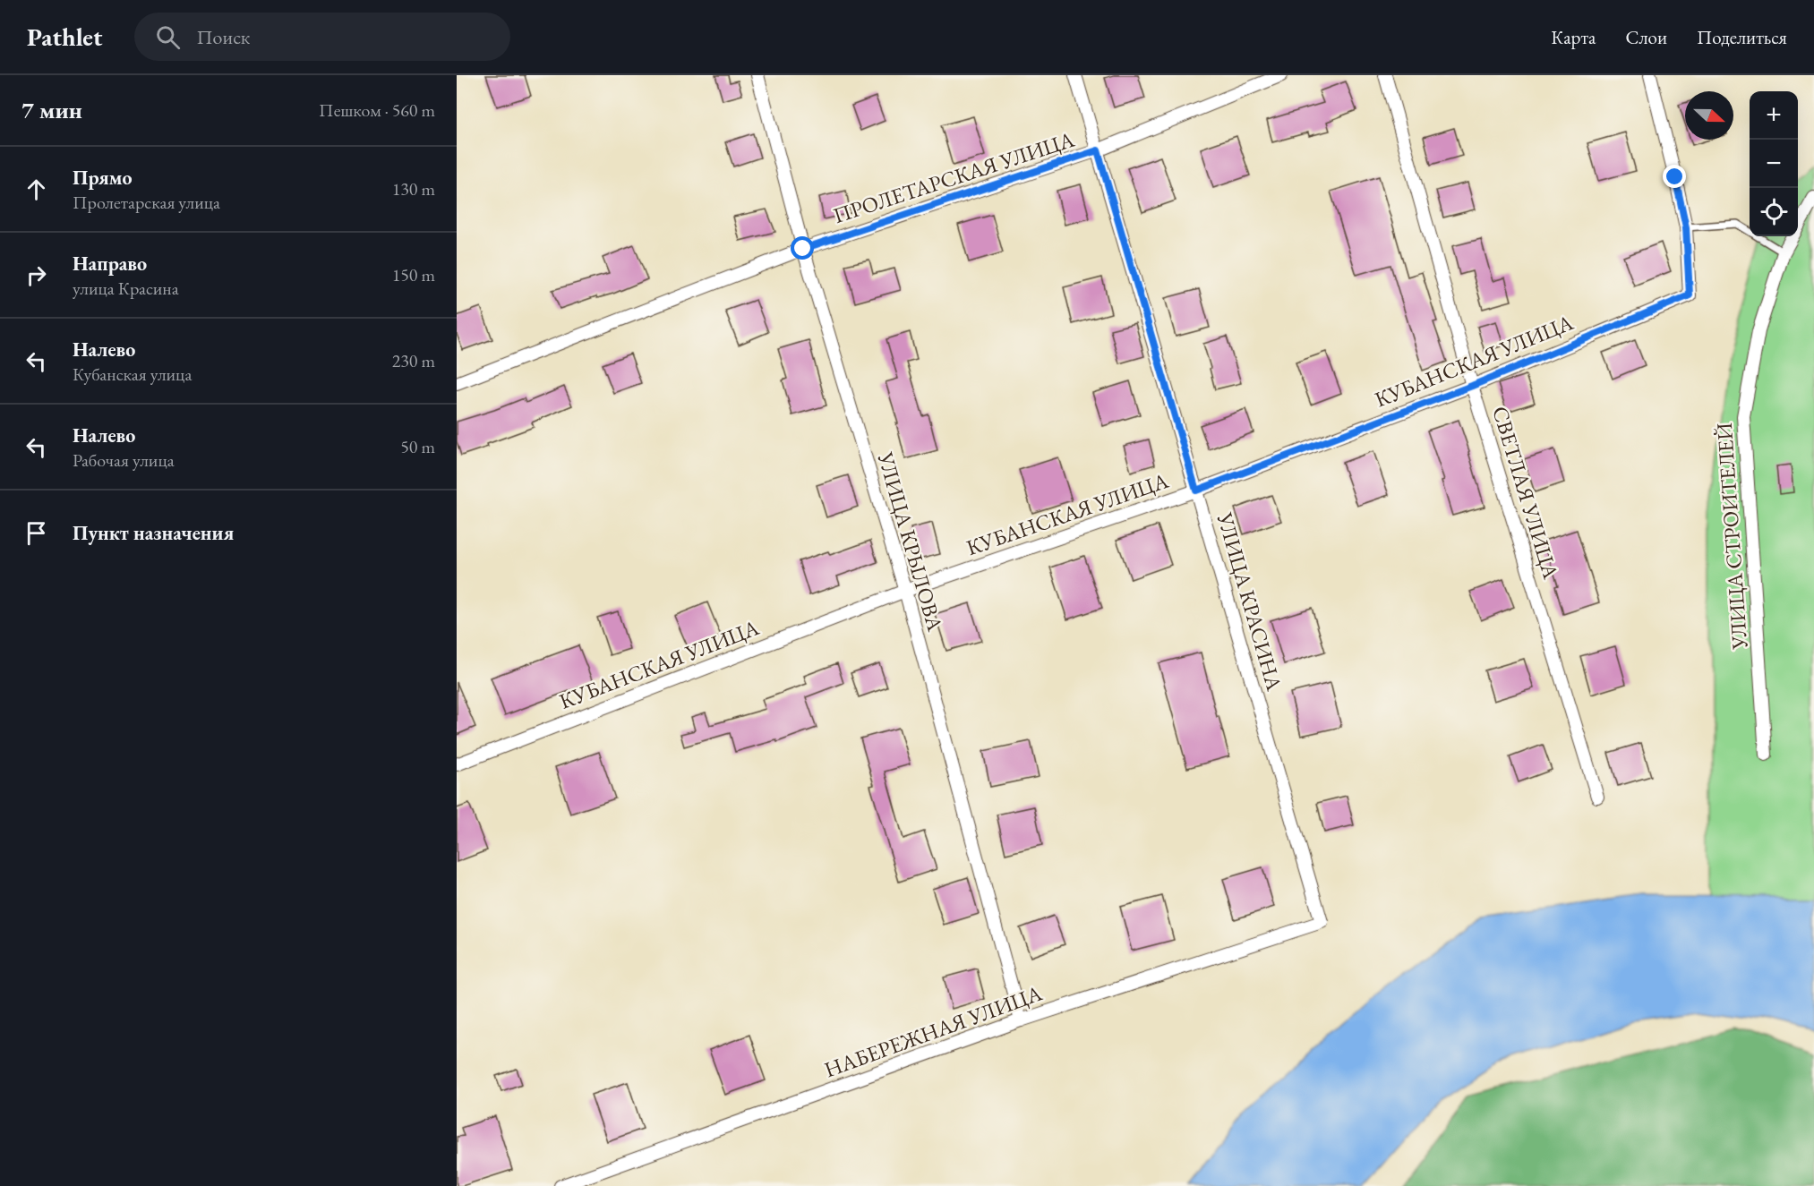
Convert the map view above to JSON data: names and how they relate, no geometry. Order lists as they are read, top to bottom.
{
  "streets": {
    "street": [
      "ПРОЛЕТАРСКАЯ УЛИЦА",
      "КУБАНСКАЯ УЛИЦА",
      "СВЕТЛАЯ УЛИЦА",
      "УЛИЦА СТРОИТЕЛЕЙ",
      "УЛИЦА КРЫЛОВА",
      "УЛИЦА КРАСИНА",
      "НАБЕРЕЖНАЯ УЛИЦА"
    ]
  },
  "crossings": [
    ["ПРОЛЕТАРСКАЯ УЛИЦА", "УЛИЦА КРЫЛОВА"],
    ["ПРОЛЕТАРСКАЯ УЛИЦА", "УЛИЦА КРАСИНА"],
    ["КУБАНСКАЯ УЛИЦА", "СВЕТЛАЯ УЛИЦА"],
    ["КУБАНСКАЯ УЛИЦА", "УЛИЦА КРЫЛОВА"],
    ["КУБАНСКАЯ УЛИЦА", "УЛИЦА КРАСИНА"],
    ["УЛИЦА КРЫЛОВА", "НАБЕРЕЖНАЯ УЛИЦА"],
    ["УЛИЦА КРАСИНА", "НАБЕРЕЖНАЯ УЛИЦА"]
  ],
  "north": "right",
  "page": {
    "header": "Pathlet",
    "search": "Поиск",
    "nav": ["Карта", "Слои", "Поделиться"],
    "heading": ["7 мин", "Пешком · 560 m"],
    "map_buttons": ["+", "−"],
    "list": [
      ["Прямо", "Пролетарская улица", "130 m"],
      ["Направо", "улица Красина", "150 m"],
      ["Налево", "Кубанская улица", "230 m"],
      ["Налево", "Рабочая улица", "50 m"],
      "Пункт назначения"
    ]
  }
}
